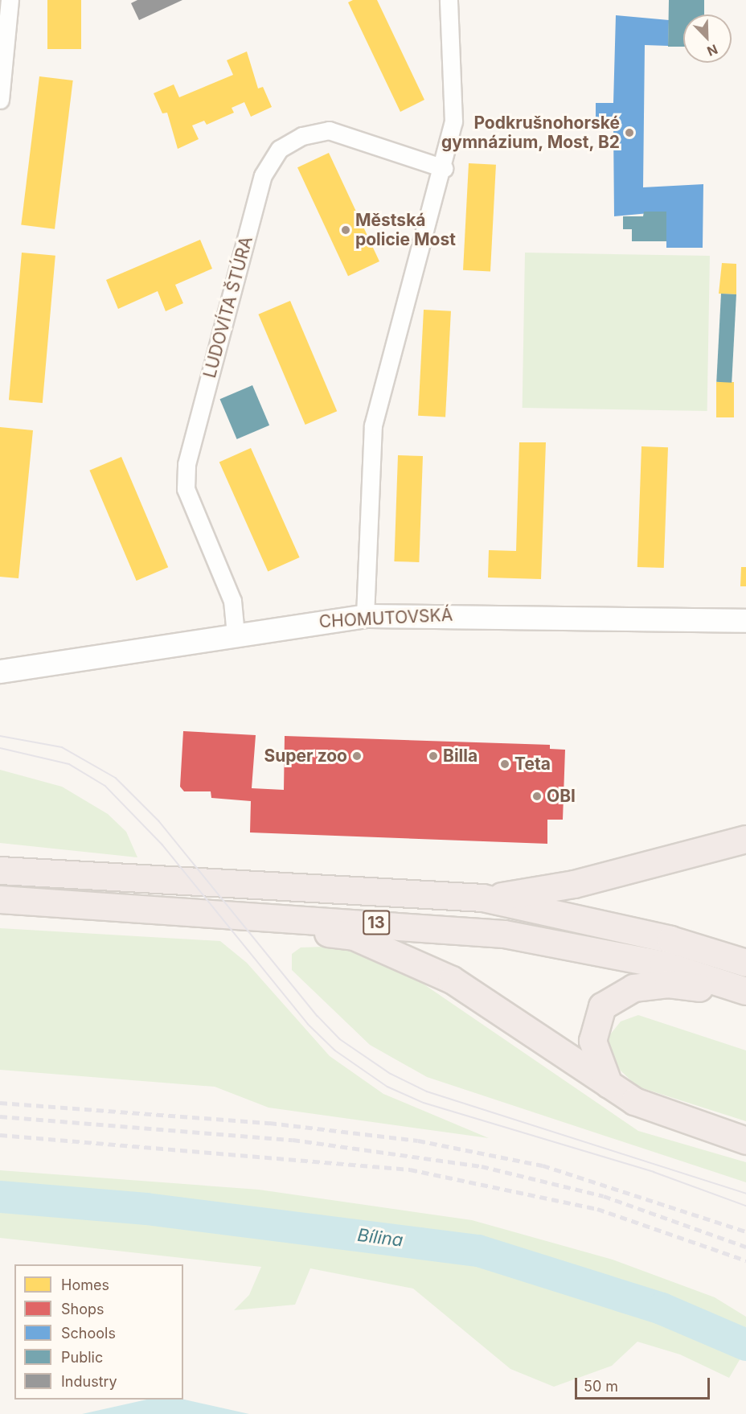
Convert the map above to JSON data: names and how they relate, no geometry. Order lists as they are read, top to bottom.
{
  "streets": {
    "highway": ["13"],
    "street": ["LUDOVÍTA ŠTÚRA", "CHOMUTOVSKÁ"]
  },
  "crossings": [
    ["LUDOVÍTA ŠTÚRA", "CHOMUTOVSKÁ"]
  ],
  "water": ["Bílina"],
  "places": [
    "Podkrušnohorské gymnázium, Most, B2",
    "Městská policie Most",
    "Super zoo",
    "Billa",
    "Teta",
    "OBI"
  ],
  "legend": [
    "Homes",
    "Shops",
    "Schools",
    "Public",
    "Industry"
  ],
  "scale_bar": "50 m",
  "north": "bottom right"
}
